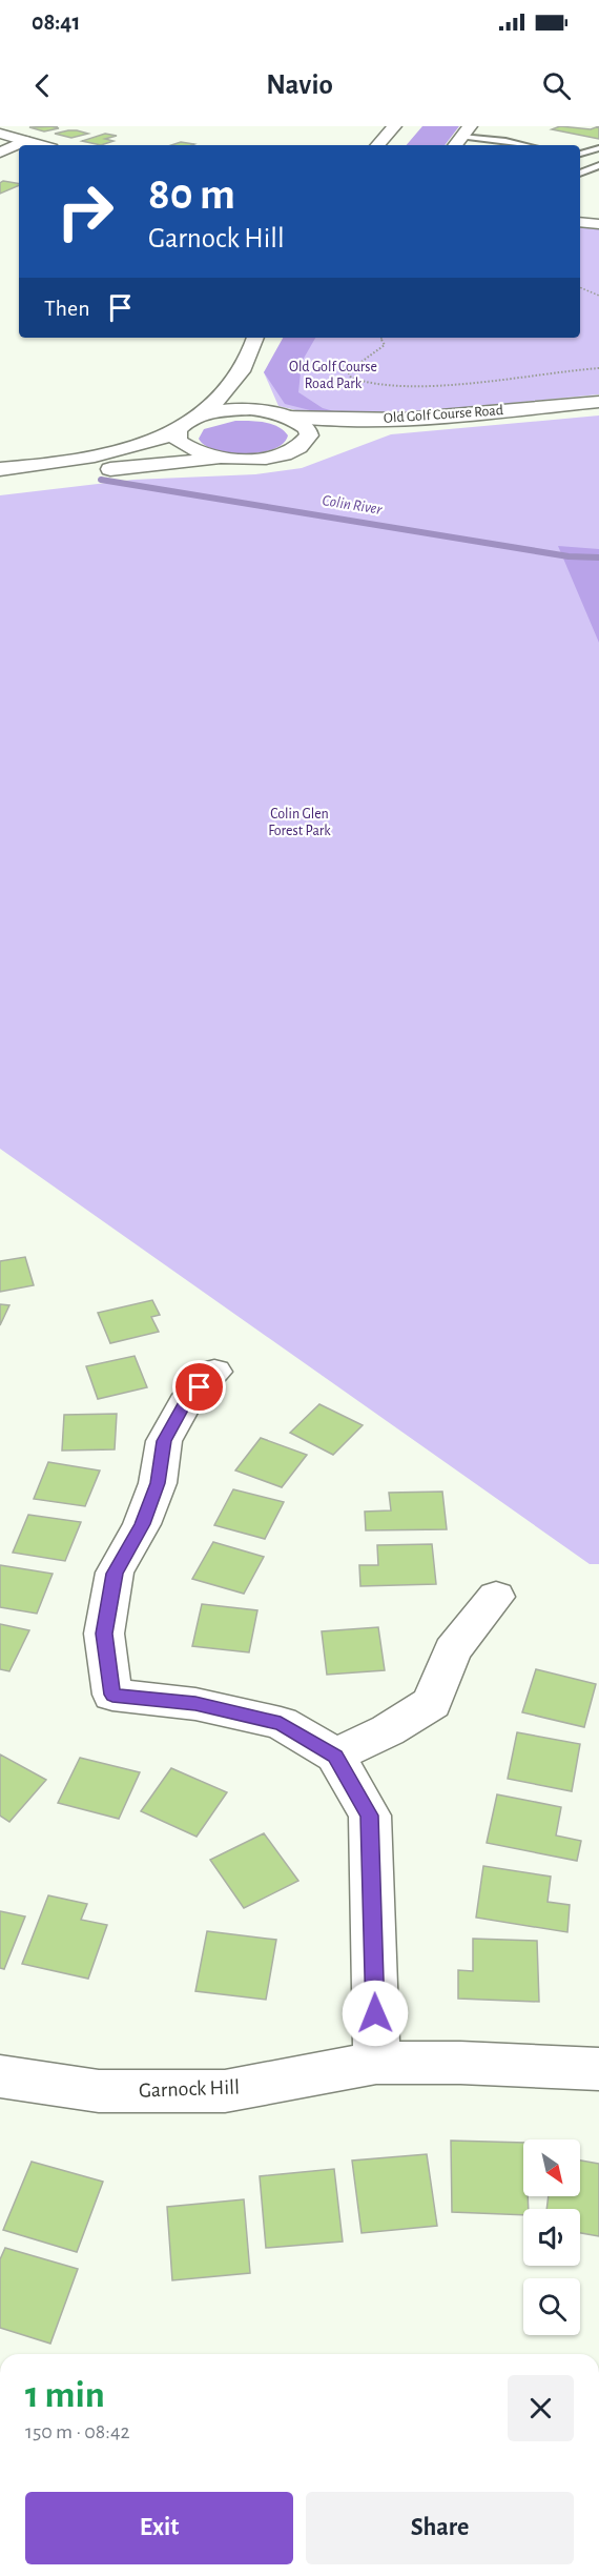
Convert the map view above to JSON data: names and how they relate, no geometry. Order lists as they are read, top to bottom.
{
  "streets": {
    "main road": ["Old Golf Course Road", "Garnock Hill"]
  },
  "water": ["Colin River"],
  "parks": ["Old Golf Course Road Park", "Colin Glen Forest Park"],
  "north": "bottom right",
  "page": {
    "status": "08:41",
    "header": "Navio",
    "turn": ["80 m", "Garnock Hill"],
    "then": "Then",
    "heading": ["1 min", "150 m · 08:42"],
    "buttons": ["Exit", "Share"]
  }
}
